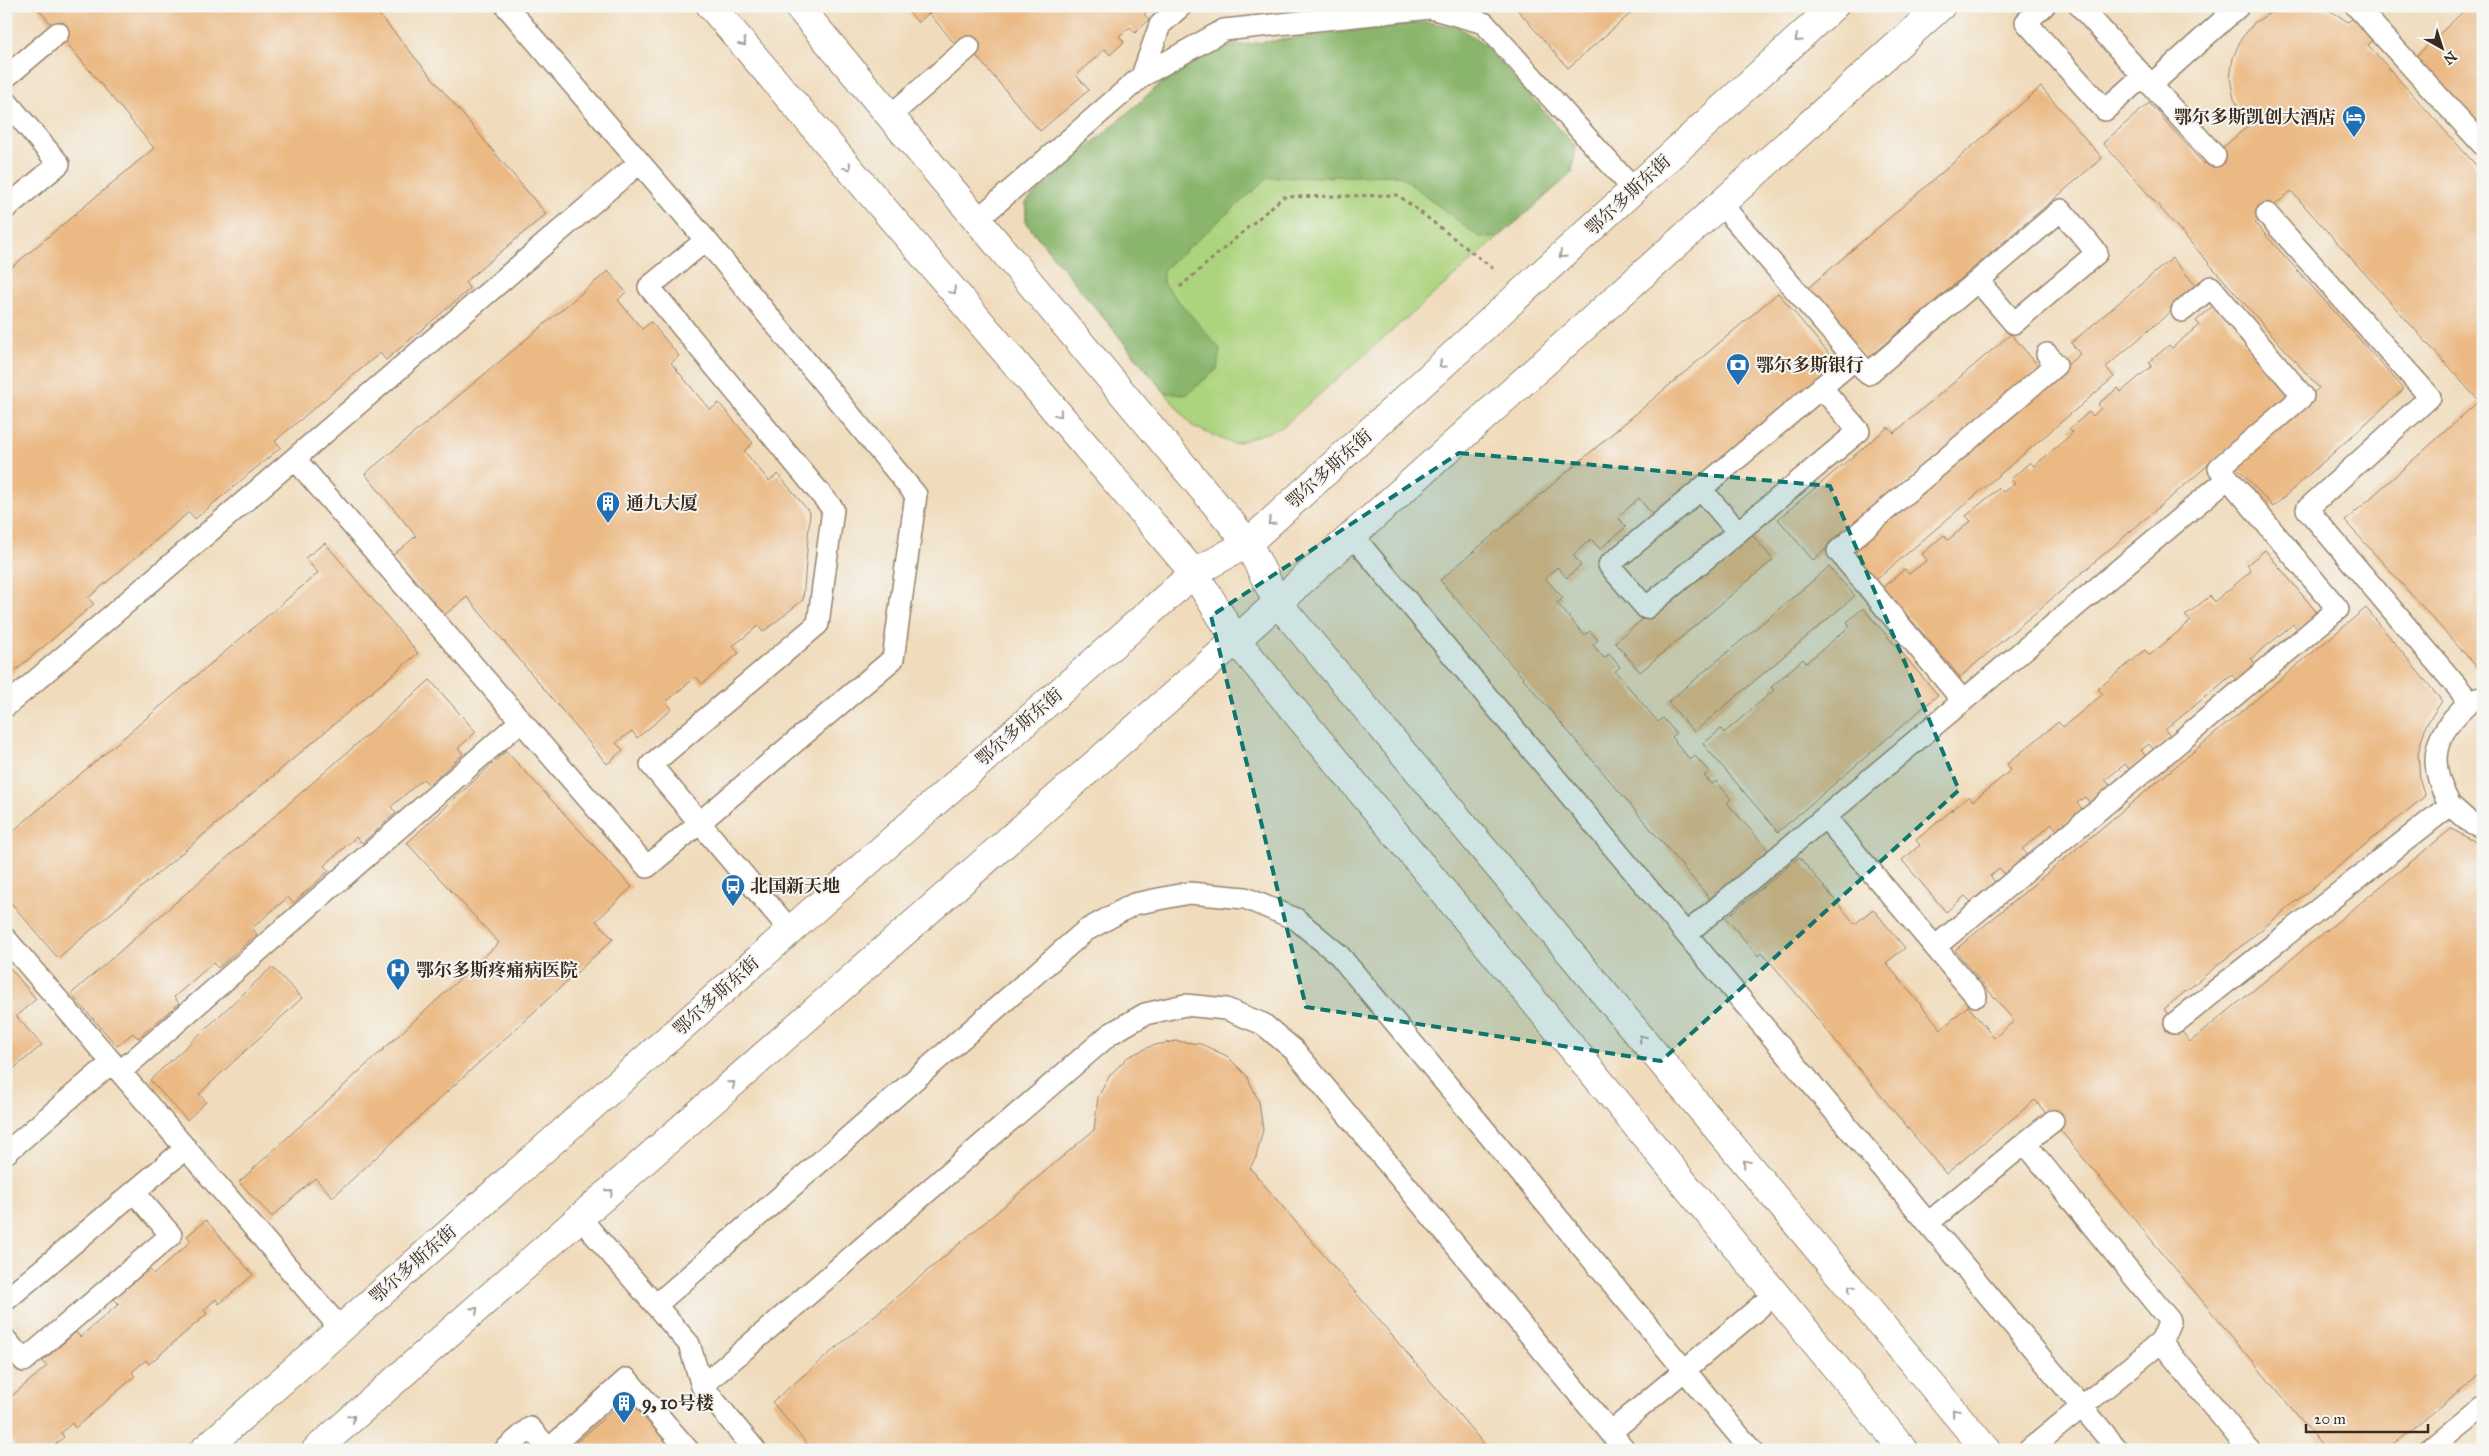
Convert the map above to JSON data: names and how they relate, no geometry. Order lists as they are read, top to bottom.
{
  "streets": {
    "main road": ["鄂尔多斯东街"]
  },
  "places": {
    "hotel": ["鄂尔多斯凯创大酒店"],
    "bank": ["鄂尔多斯银行"],
    "building": ["通九大厦", "9, 10号楼"],
    "bus stop": ["北国新天地"],
    "hospital": ["鄂尔多斯疼痛病医院"]
  },
  "scale_bar": "20 m",
  "north": "bottom right"
}
